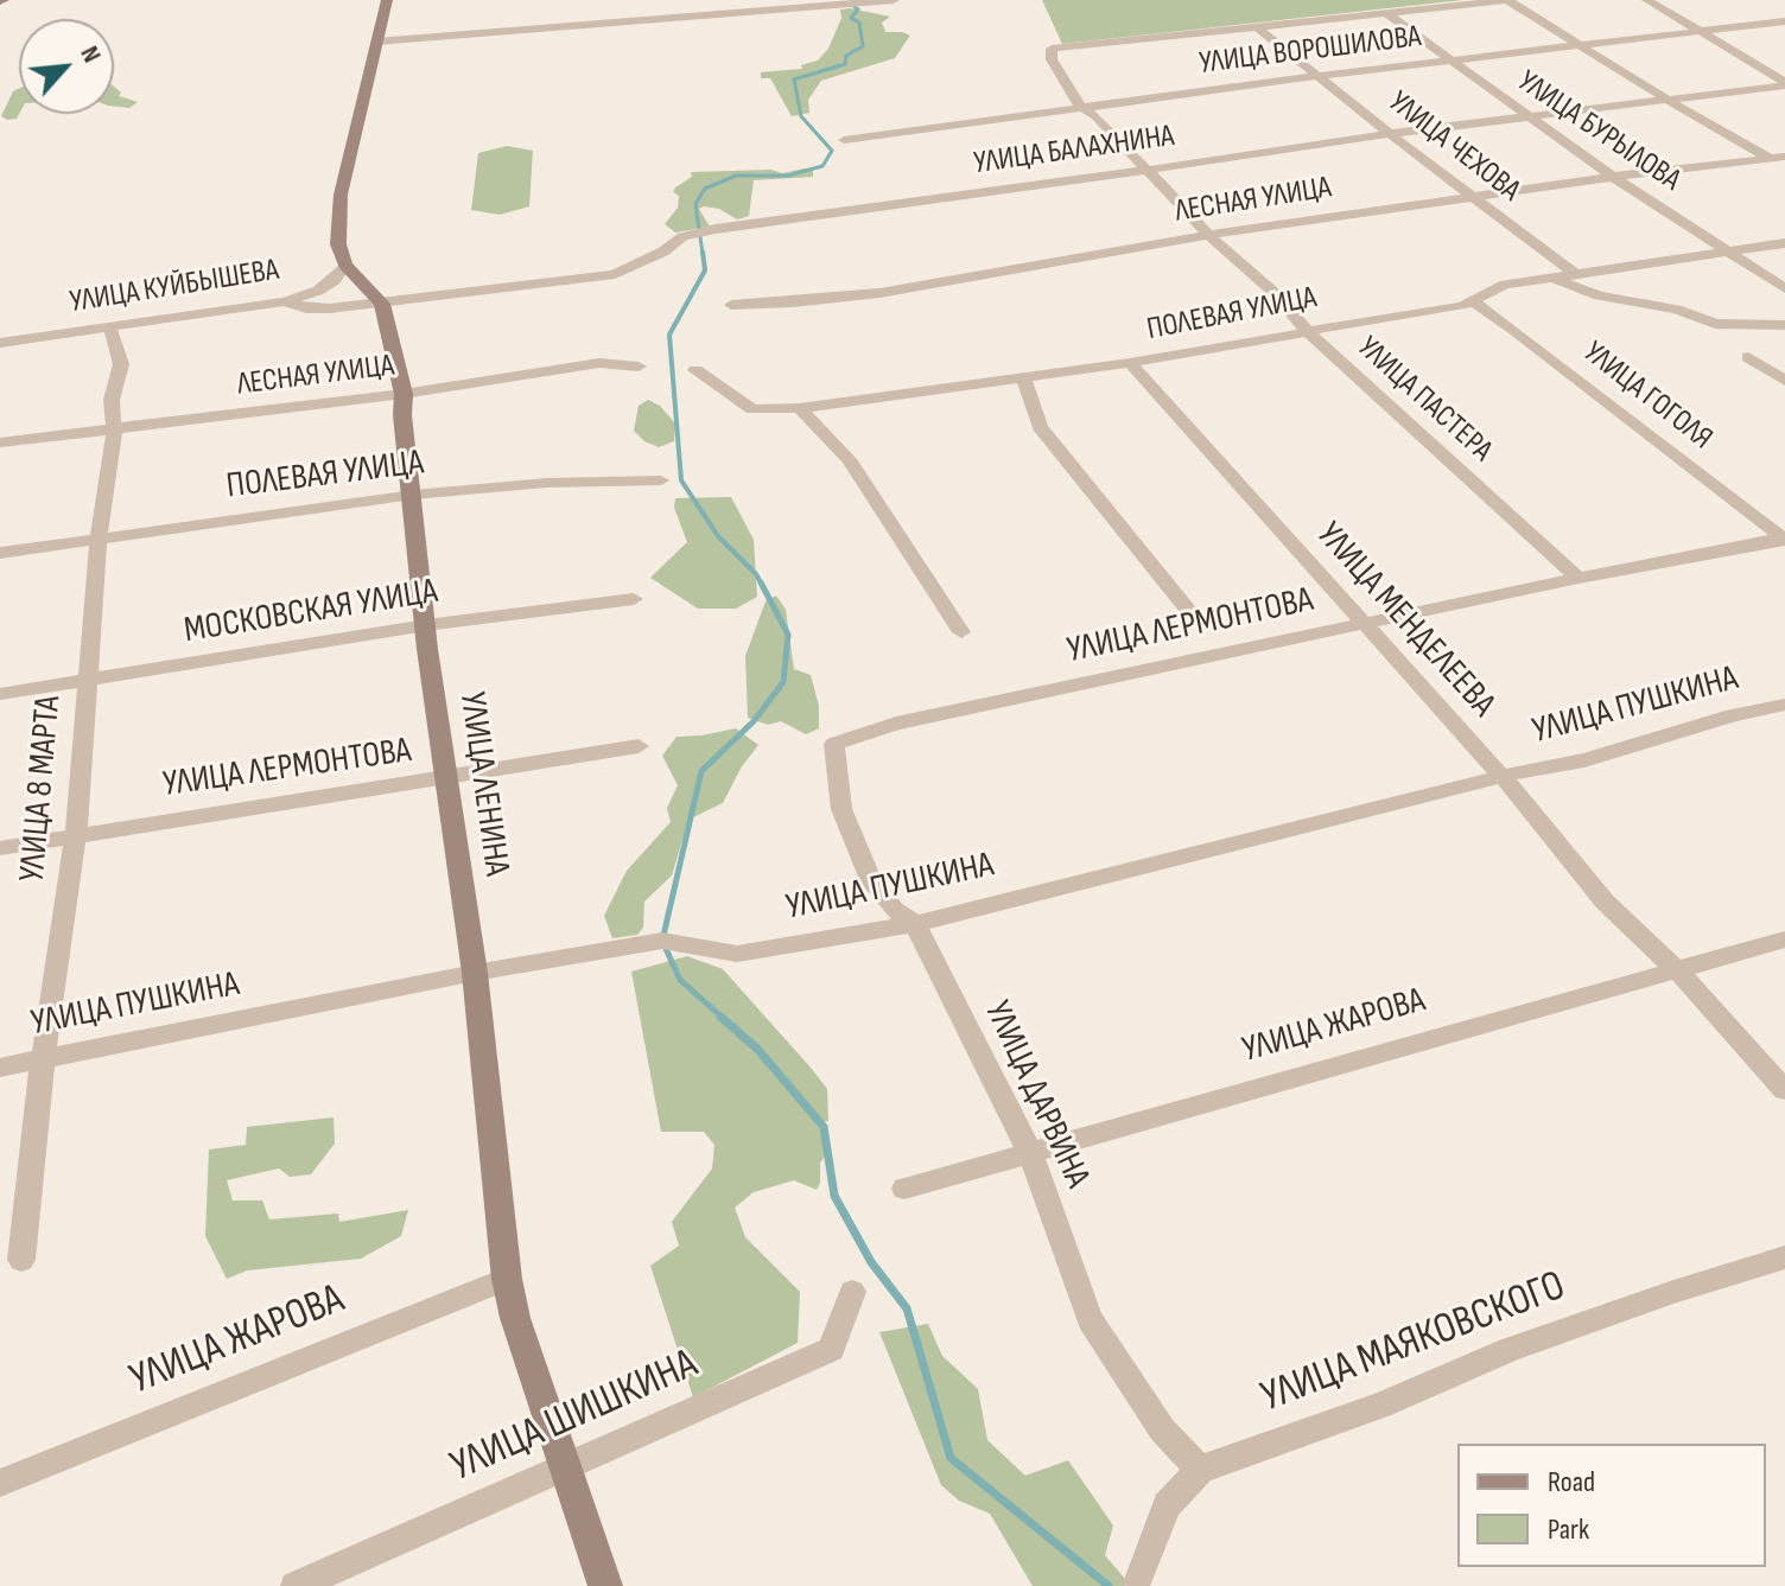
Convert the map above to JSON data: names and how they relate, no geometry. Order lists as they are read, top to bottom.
{
  "streets": {
    "street": [
      "УЛИЦА ВОРОШИЛОВА",
      "УЛИЦА БУРЫЛОВА",
      "УЛИЦА ЧЕХОВА",
      "УЛИЦА БАЛАХНИНА",
      "ЛЕСНАЯ УЛИЦА",
      "УЛИЦА КУЙБЫШЕВА",
      "ПОЛЕВАЯ УЛИЦА",
      "УЛИЦА ГОГОЛЯ",
      "УЛИЦА ПАСТЕРА",
      "МОСКОВСКАЯ УЛИЦА",
      "УЛИЦА МЕНДЕЛЕЕВА",
      "УЛИЦА ЛЕРМОНТОВА",
      "УЛИЦА ПУШКИНА",
      "УЛИЦА ЛЕНИНА",
      "УЛИЦА 8 МАРТА",
      "УЛИЦА ЖАРОВА",
      "УЛИЦА ДАРВИНА",
      "УЛИЦА МАЯКОВСКОГО",
      "УЛИЦА ШИШКИНА"
    ]
  },
  "crossings": [
    ["УЛИЦА ВОРОШИЛОВА", "УЛИЦА БУРЫЛОВА"],
    ["УЛИЦА ВОРОШИЛОВА", "УЛИЦА ЧЕХОВА"],
    ["УЛИЦА ВОРОШИЛОВА", "УЛИЦА ПАСТЕРА"],
    ["УЛИЦА БУРЫЛОВА", "УЛИЦА БАЛАХНИНА"],
    ["УЛИЦА БУРЫЛОВА", "ЛЕСНАЯ УЛИЦА"],
    ["УЛИЦА БУРЫЛОВА", "ПОЛЕВАЯ УЛИЦА"],
    ["УЛИЦА ЧЕХОВА", "УЛИЦА БАЛАХНИНА"],
    ["УЛИЦА ЧЕХОВА", "ЛЕСНАЯ УЛИЦА"],
    ["УЛИЦА ЧЕХОВА", "ПОЛЕВАЯ УЛИЦА"],
    ["УЛИЦА ЧЕХОВА", "УЛИЦА ПАСТЕРА"],
    ["УЛИЦА БАЛАХНИНА", "УЛИЦА КУЙБЫШЕВА"],
    ["УЛИЦА БАЛАХНИНА", "УЛИЦА ПАСТЕРА"],
    ["УЛИЦА БАЛАХНИНА", "УЛИЦА ЛЕНИНА"],
    ["ЛЕСНАЯ УЛИЦА", "УЛИЦА ПАСТЕРА"],
    ["ЛЕСНАЯ УЛИЦА", "УЛИЦА ЛЕНИНА"],
    ["ЛЕСНАЯ УЛИЦА", "УЛИЦА 8 МАРТА"],
    ["УЛИЦА КУЙБЫШЕВА", "УЛИЦА ЛЕНИНА"],
    ["УЛИЦА КУЙБЫШЕВА", "УЛИЦА 8 МАРТА"],
    ["ПОЛЕВАЯ УЛИЦА", "УЛИЦА ГОГОЛЯ"],
    ["ПОЛЕВАЯ УЛИЦА", "УЛИЦА ПАСТЕРА"],
    ["ПОЛЕВАЯ УЛИЦА", "УЛИЦА МЕНДЕЛЕЕВА"],
    ["ПОЛЕВАЯ УЛИЦА", "УЛИЦА ЛЕНИНА"],
    ["ПОЛЕВАЯ УЛИЦА", "УЛИЦА 8 МАРТА"],
    ["УЛИЦА ГОГОЛЯ", "УЛИЦА ЛЕРМОНТОВА"],
    ["УЛИЦА ПАСТЕРА", "УЛИЦА ЛЕРМОНТОВА"],
    ["МОСКОВСКАЯ УЛИЦА", "УЛИЦА ЛЕНИНА"],
    ["МОСКОВСКАЯ УЛИЦА", "УЛИЦА 8 МАРТА"],
    ["УЛИЦА МЕНДЕЛЕЕВА", "УЛИЦА ЛЕРМОНТОВА"],
    ["УЛИЦА МЕНДЕЛЕЕВА", "УЛИЦА ПУШКИНА"],
    ["УЛИЦА МЕНДЕЛЕЕВА", "УЛИЦА ЖАРОВА"],
    ["УЛИЦА ЛЕРМОНТОВА", "УЛИЦА ЛЕНИНА"],
    ["УЛИЦА ЛЕРМОНТОВА", "УЛИЦА 8 МАРТА"],
    ["УЛИЦА ЛЕРМОНТОВА", "УЛИЦА ДАРВИНА"],
    ["УЛИЦА ПУШКИНА", "УЛИЦА ЛЕНИНА"],
    ["УЛИЦА ПУШКИНА", "УЛИЦА 8 МАРТА"],
    ["УЛИЦА ПУШКИНА", "УЛИЦА ДАРВИНА"],
    ["УЛИЦА ЛЕНИНА", "УЛИЦА ЖАРОВА"],
    ["УЛИЦА ЛЕНИНА", "УЛИЦА ШИШКИНА"],
    ["УЛИЦА ЖАРОВА", "УЛИЦА ДАРВИНА"],
    ["УЛИЦА ДАРВИНА", "УЛИЦА МАЯКОВСКОГО"]
  ],
  "legend": ["Road", "Park"],
  "north": "top right"
}
